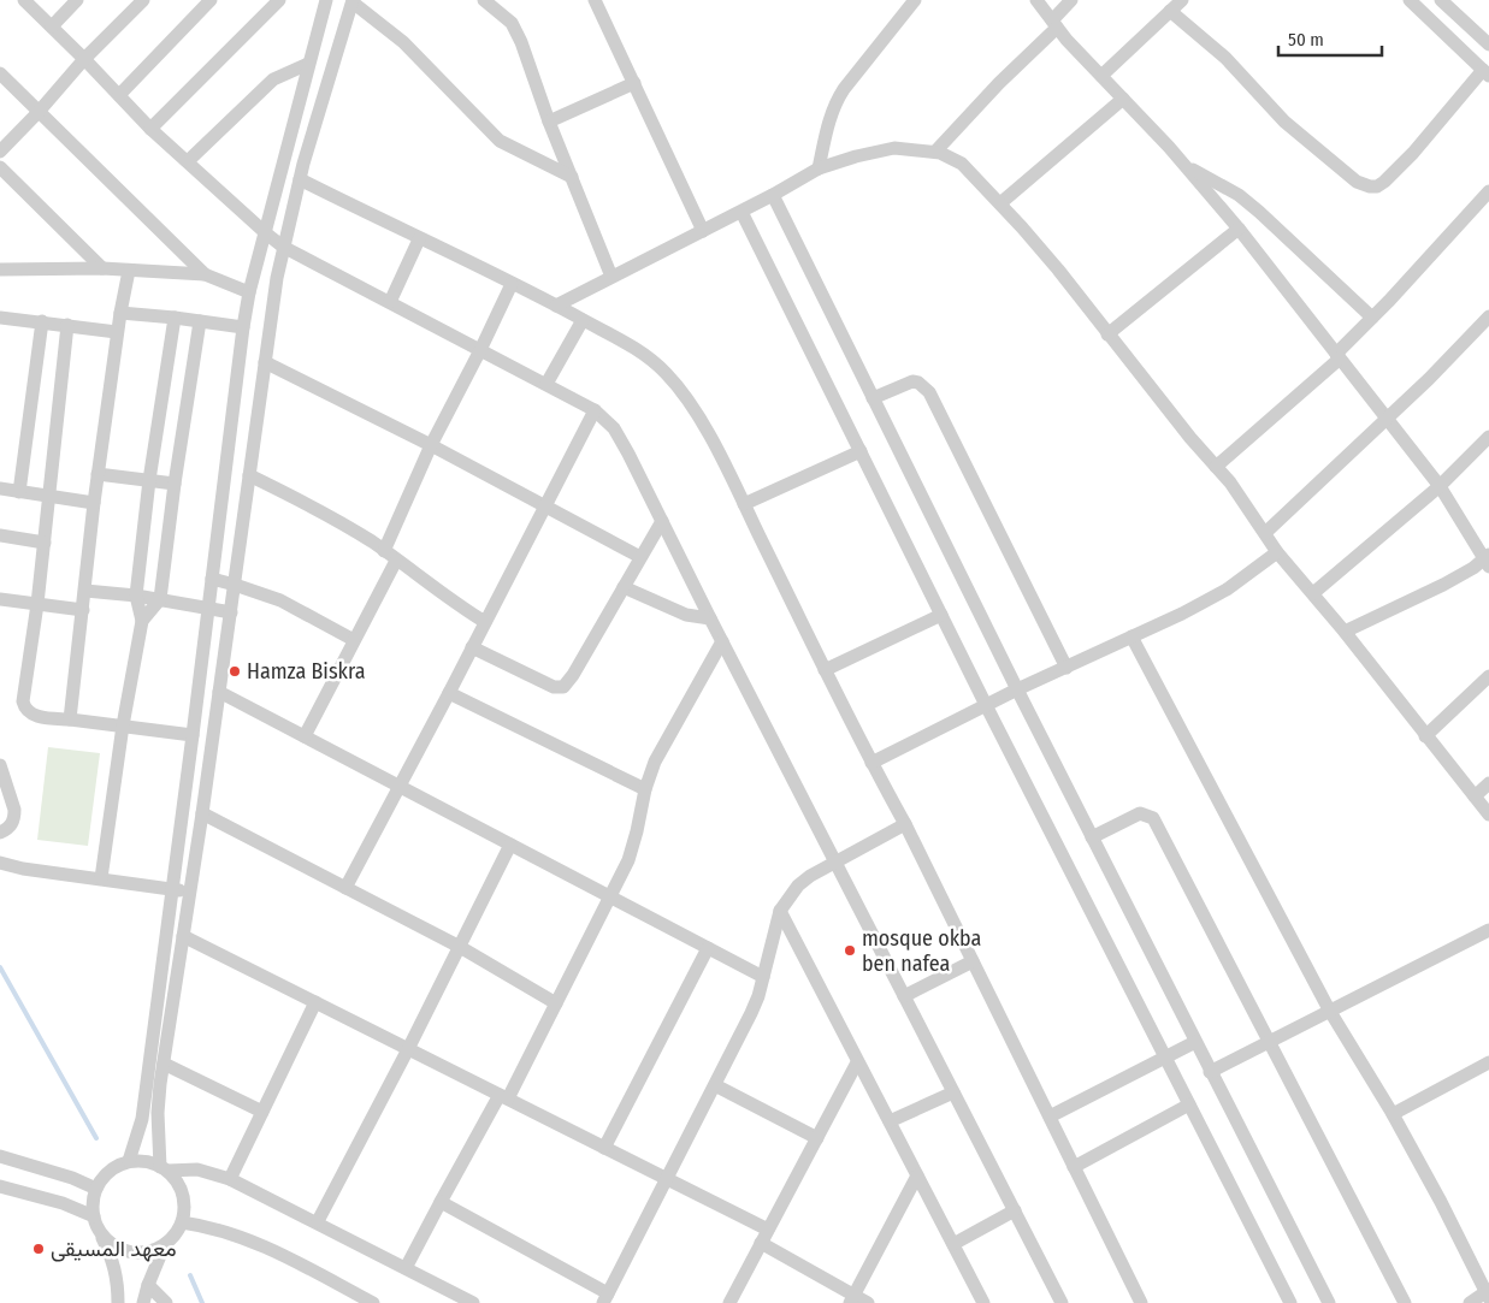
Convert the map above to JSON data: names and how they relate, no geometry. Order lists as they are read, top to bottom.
{
  "places": ["Hamza Biskra", "mosque okba ben nafea", "معهد المسيقى"],
  "scale_bar": "50 m"
}
